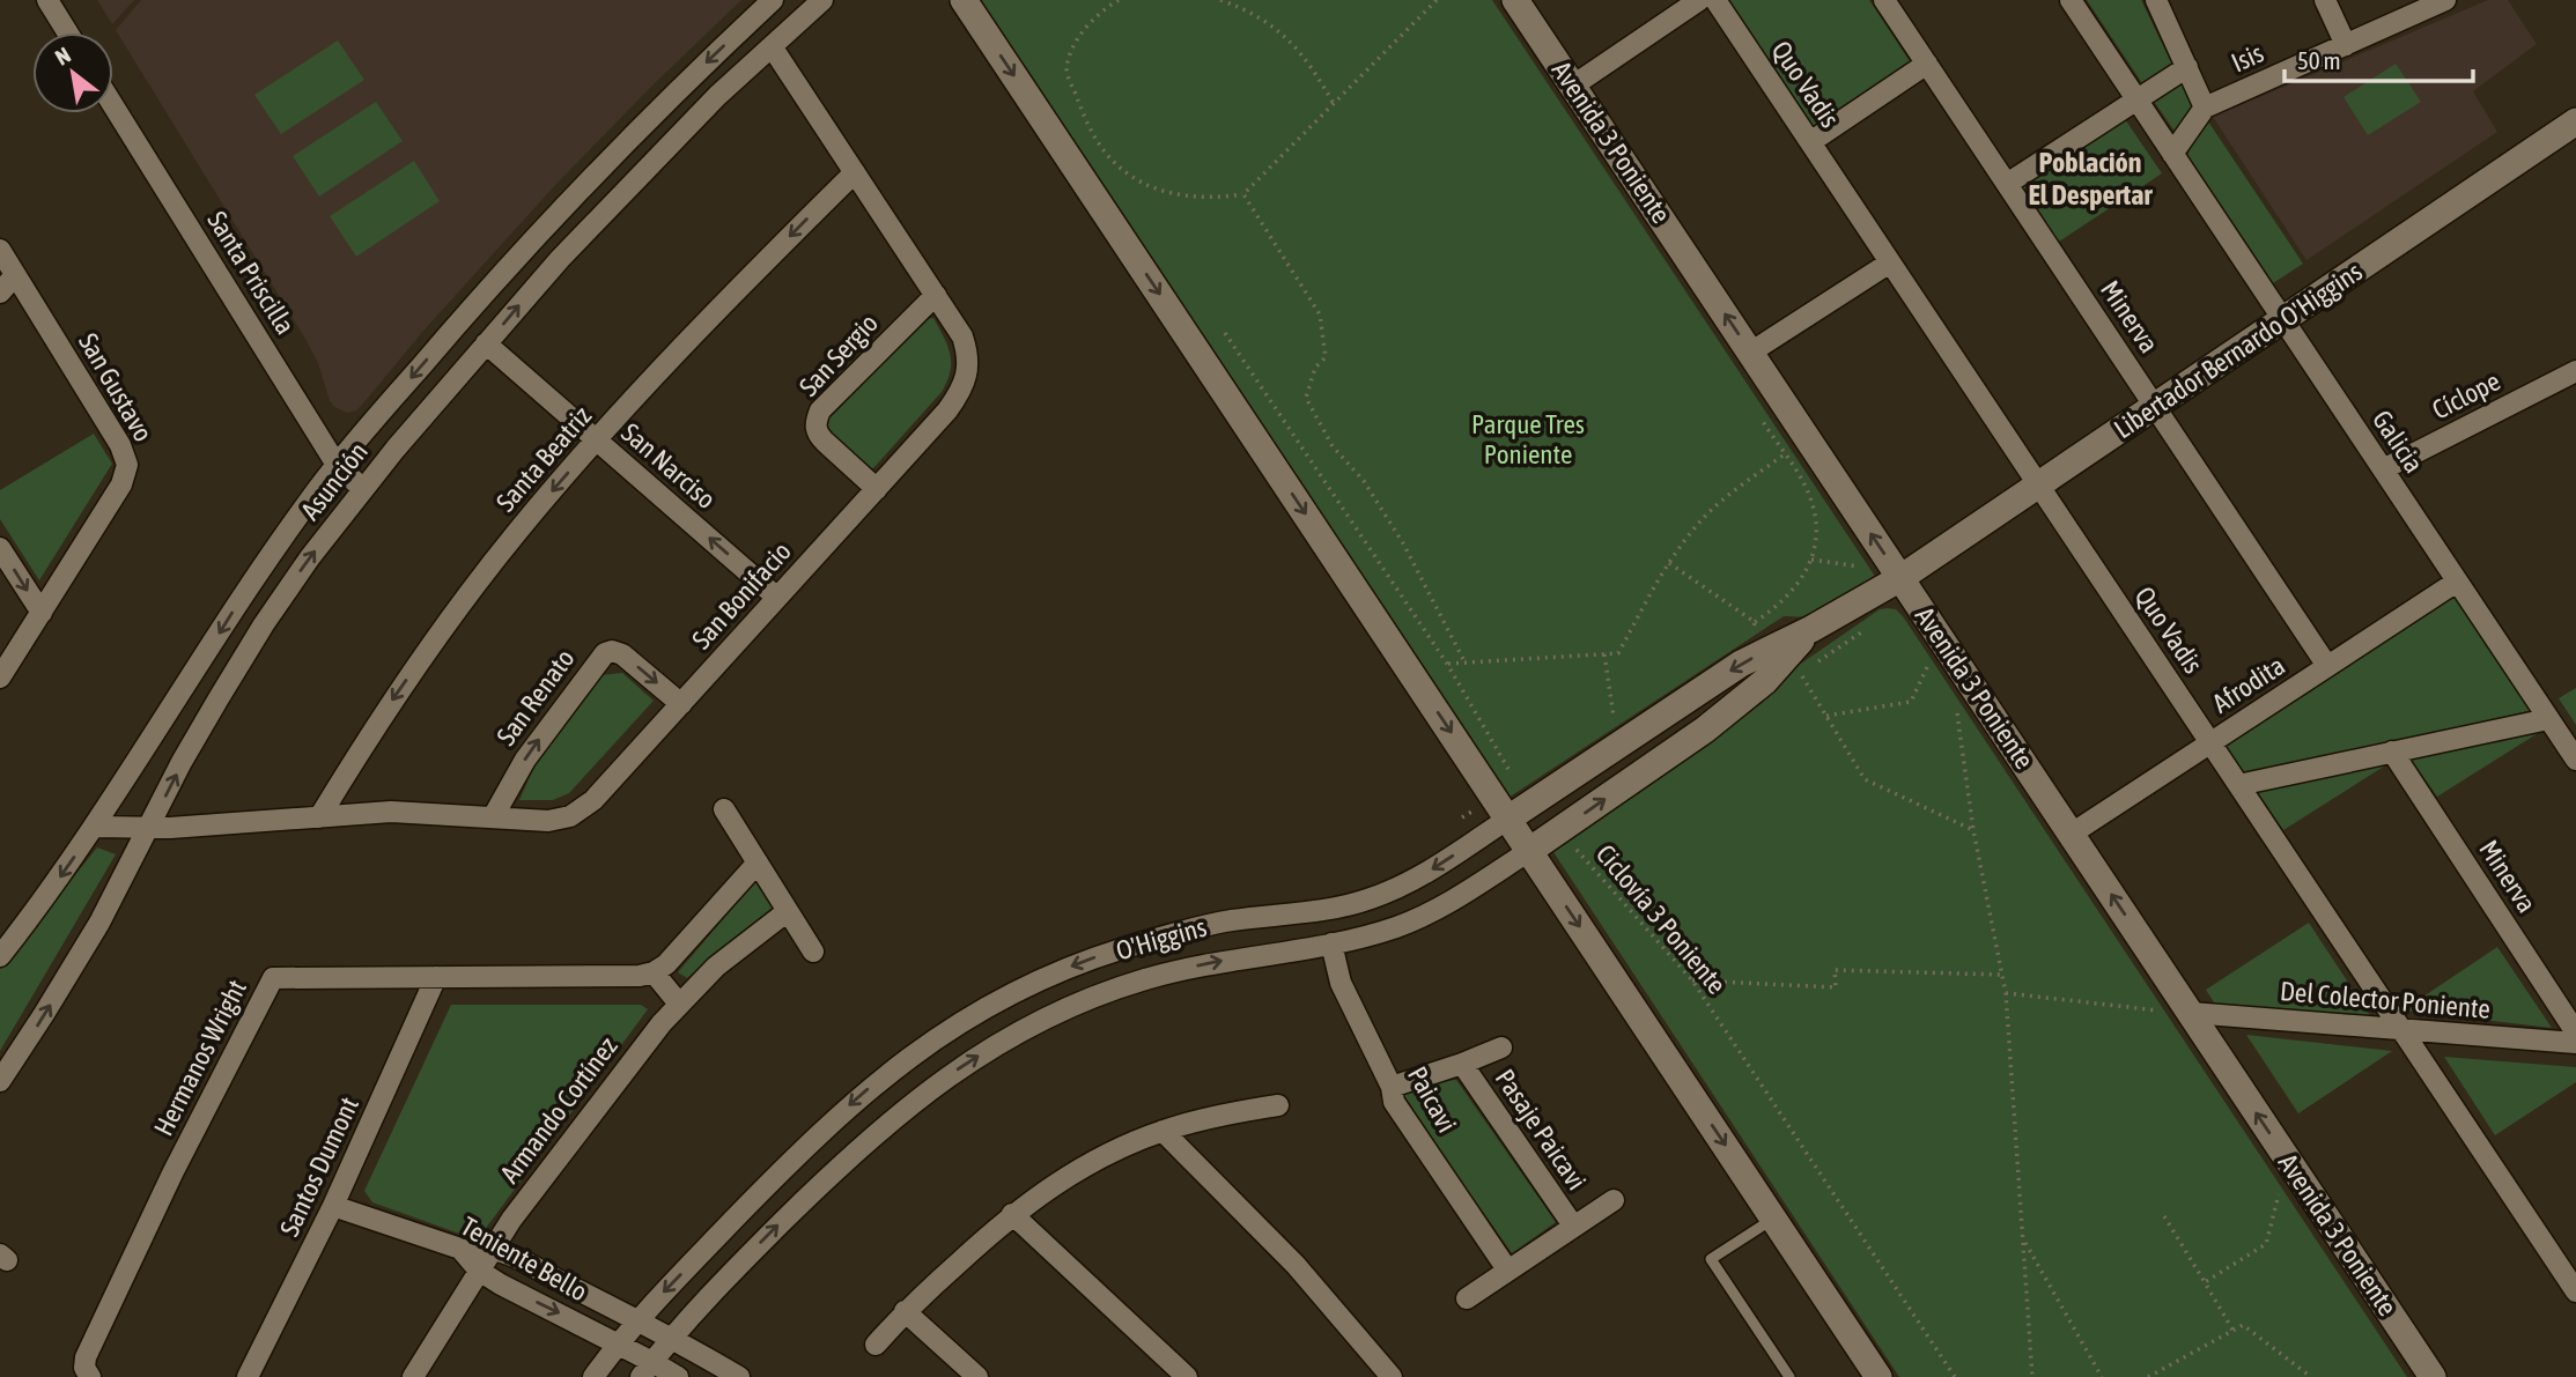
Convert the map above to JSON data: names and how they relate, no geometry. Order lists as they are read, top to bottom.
{
  "streets": {
    "street": [
      "Isis",
      "Quo Vadis",
      "Avenida 3 Poniente",
      "Santa Priscilla",
      "Minerva",
      "Libertador Bernardo O'Higgins",
      "San Sergio",
      "San Gustavo",
      "Cíclope",
      "Galicia",
      "Santa Beatriz",
      "San Narciso",
      "Asunción",
      "San Bonifacio",
      "Afrodita",
      "San Renato",
      "O'Higgins",
      "Del Colector Poniente",
      "Hermanos Wright",
      "Paicavi",
      "Armando Cortínez",
      "Pasaje Paicavi",
      "Santos Dumont",
      "Teniente Bello"
    ],
    "path": ["Ciclovía 3 Poniente"]
  },
  "crossings": [
    ["Quo Vadis", "Libertador Bernardo O'Higgins"],
    ["Quo Vadis", "Afrodita"],
    ["Quo Vadis", "Del Colector Poniente"],
    ["Avenida 3 Poniente", "Libertador Bernardo O'Higgins"],
    ["Avenida 3 Poniente", "Afrodita"],
    ["Avenida 3 Poniente", "O'Higgins"],
    ["Avenida 3 Poniente", "Del Colector Poniente"],
    ["Santa Priscilla", "Asunción"],
    ["Minerva", "Libertador Bernardo O'Higgins"],
    ["Minerva", "Afrodita"],
    ["Libertador Bernardo O'Higgins", "Galicia"],
    ["Libertador Bernardo O'Higgins", "O'Higgins"],
    ["San Sergio", "San Bonifacio"],
    ["Cíclope", "Galicia"],
    ["Galicia", "Afrodita"],
    ["Santa Beatriz", "San Narciso"],
    ["Santa Beatriz", "San Bonifacio"],
    ["San Narciso", "Asunción"],
    ["San Narciso", "San Bonifacio"],
    ["Asunción", "San Bonifacio"],
    ["San Bonifacio", "San Renato"],
    ["Ciclovía 3 Poniente", "O'Higgins"],
    ["O'Higgins", "Paicavi"],
    ["O'Higgins", "Teniente Bello"],
    ["Hermanos Wright", "Santos Dumont"],
    ["Paicavi", "Pasaje Paicavi"],
    ["Armando Cortínez", "Teniente Bello"],
    ["Santos Dumont", "Teniente Bello"]
  ],
  "one_way": ["Avenida 3 Poniente", "Santa Beatriz", "San Narciso"],
  "districts": ["Población El Despertar"],
  "parks": ["Parque Tres Poniente"],
  "scale_bar": "50 m",
  "north": "top left"
}
